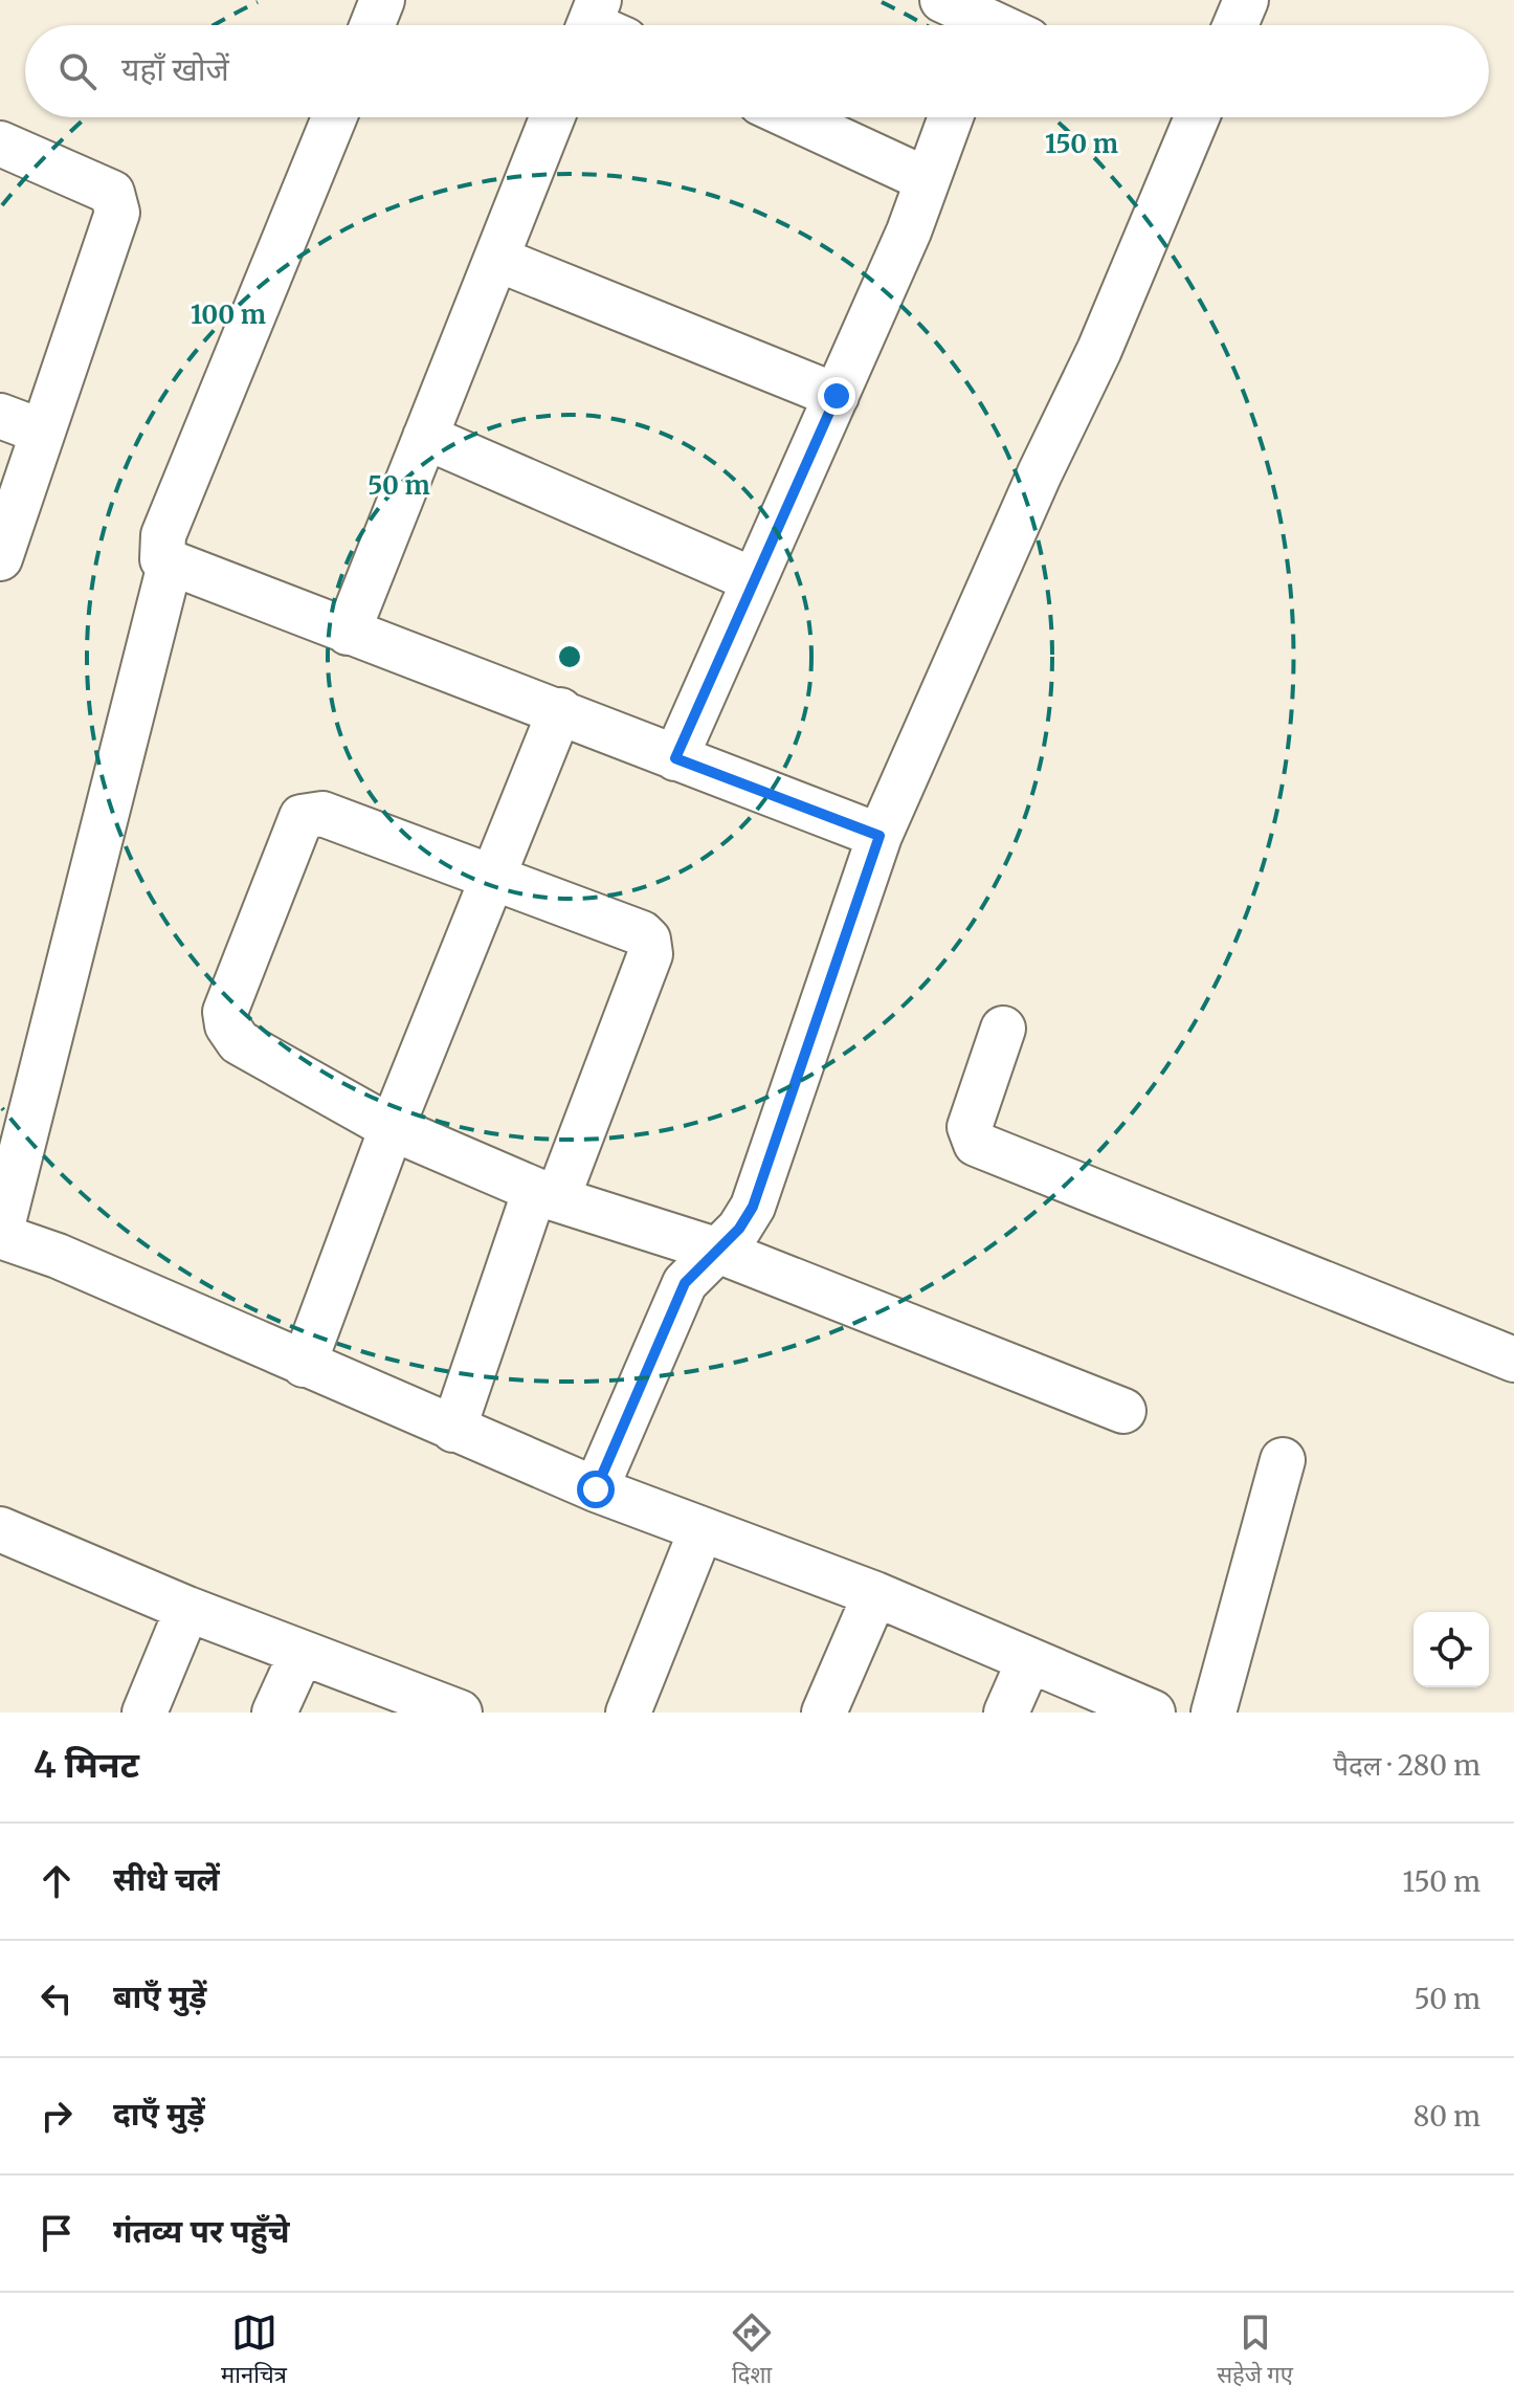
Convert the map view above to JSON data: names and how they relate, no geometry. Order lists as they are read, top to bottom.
{
  "page": {
    "search": "यहाँ खोजें",
    "heading": ["4 मिनट", "पैदल · 280 m"],
    "list": [
      ["सीधे चलें", "150 m"],
      ["बाएँ मुड़ें", "50 m"],
      ["दाएँ मुड़ें", "80 m"],
      "गंतव्य पर पहुँचे"
    ],
    "nav": ["मानचित्र", "दिशा", "सहेजे गए"]
  },
  "rings": ["150 m", "100 m", "50 m"]
}
